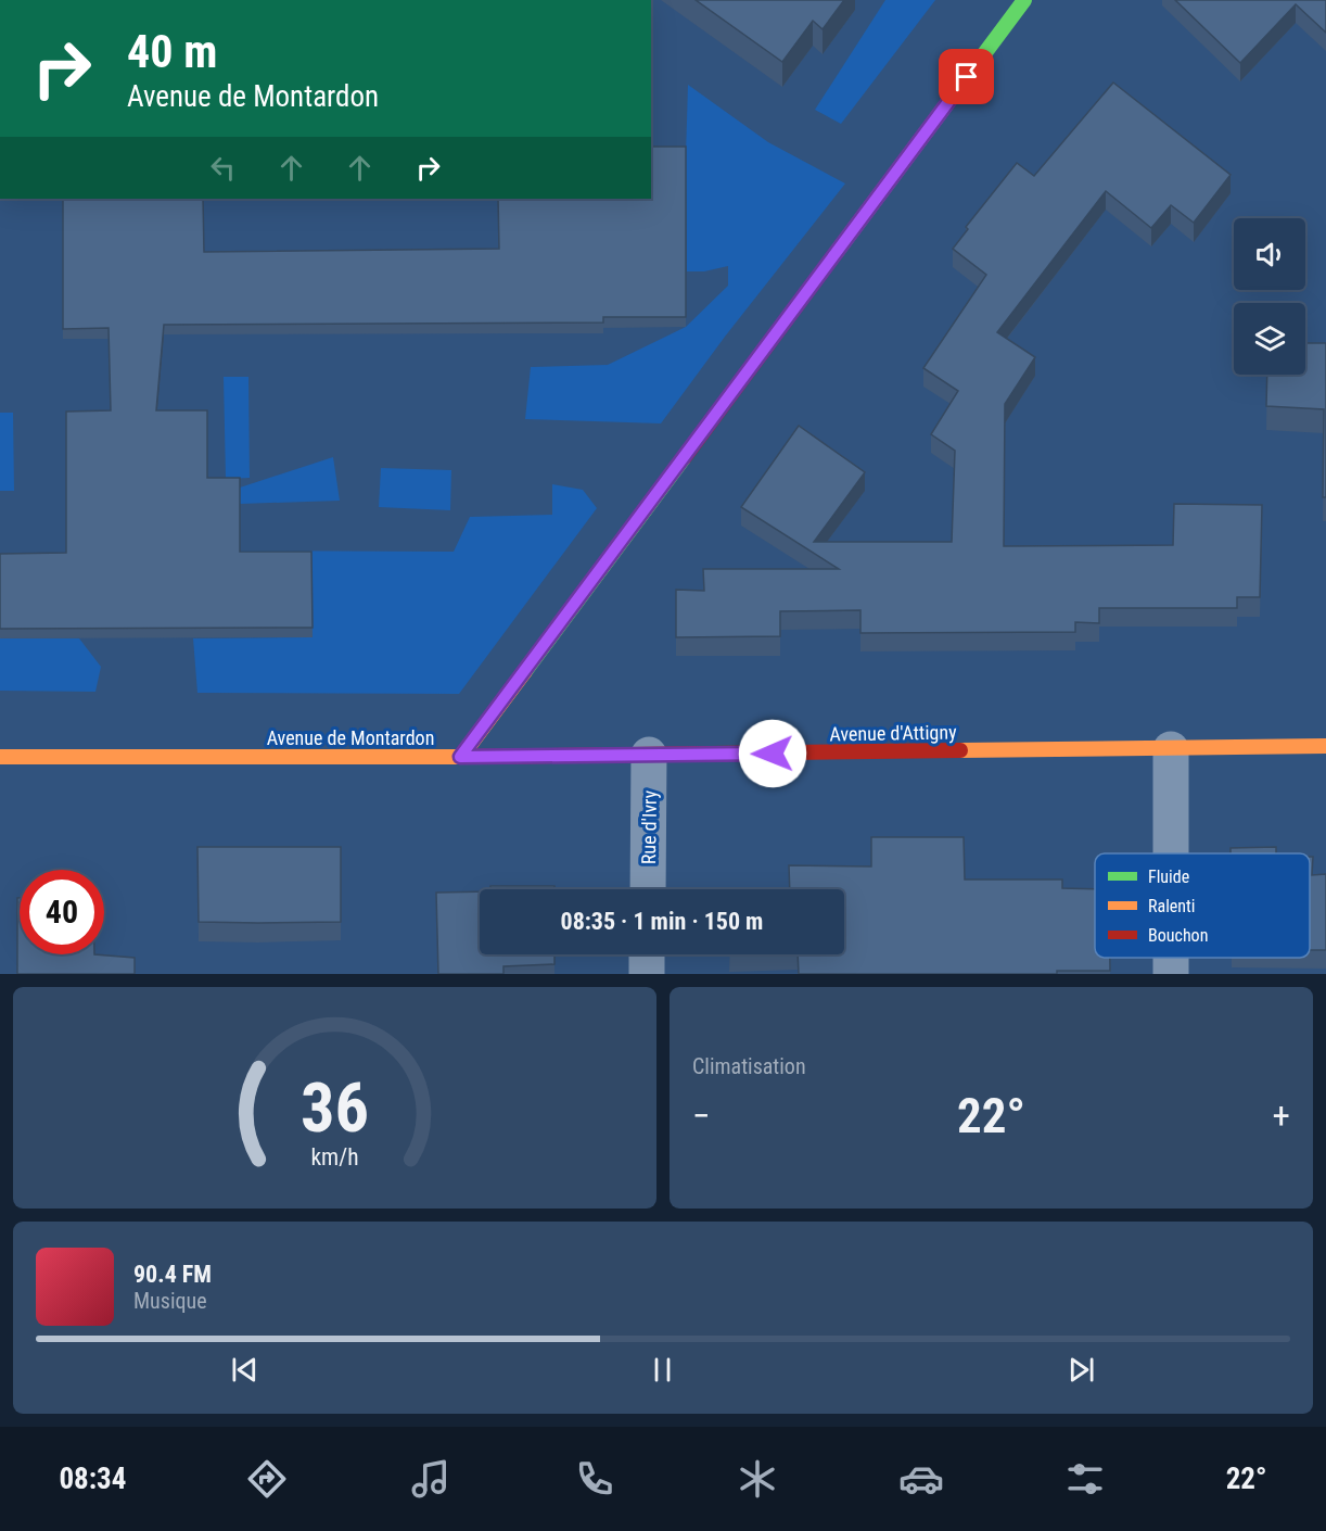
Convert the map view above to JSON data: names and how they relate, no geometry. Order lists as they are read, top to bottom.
{
  "streets": {
    "street": ["Avenue d'Attigny", "Avenue de Montardon", "Rue d'Ivry"]
  },
  "crossings": [
    ["Avenue d'Attigny", "Avenue de Montardon"],
    ["Avenue d'Attigny", "Rue d'Ivry"]
  ],
  "legend": ["Fluide", "Ralenti", "Bouchon"],
  "page": {
    "turn": ["40 m", "Avenue de Montardon"],
    "limit": "40",
    "trip": "08:35 · 1 min · 150 m",
    "tile": "Climatisation",
    "heat": ["−", "22°", "+"],
    "song": ["90.4 FM", "Musique"],
    "tabs": ["08:34", "22°"],
    "gauge": ["36", "km/h"]
  }
}
